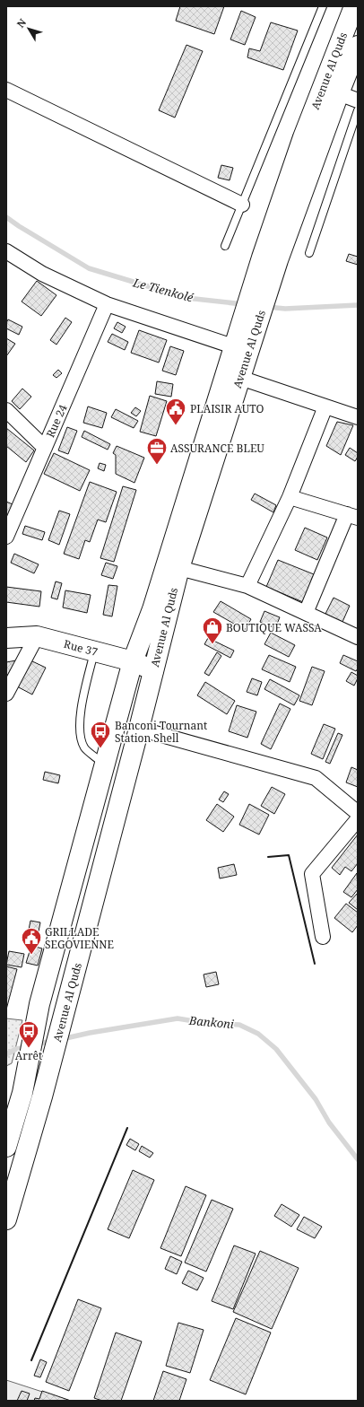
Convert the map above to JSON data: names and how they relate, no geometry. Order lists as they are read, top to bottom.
{
  "streets": {
    "main road": ["Avenue Al Quds", "Rue 37"],
    "street": ["Rue 24"]
  },
  "crossings": [
    ["Avenue Al Quds", "Rue 37"]
  ],
  "water": ["Le Tienkolé", "Bankoni"],
  "places": {
    "public building": ["PLAISIR AUTO", "GRILLADE SEGOVIENNE"],
    "office": ["ASSURANCE BLEU"],
    "shop": ["BOUTIQUE WASSA"],
    "bus stop": ["Banconi Tournant Station Shell", "Arrêt"]
  },
  "north": "top left"
}
